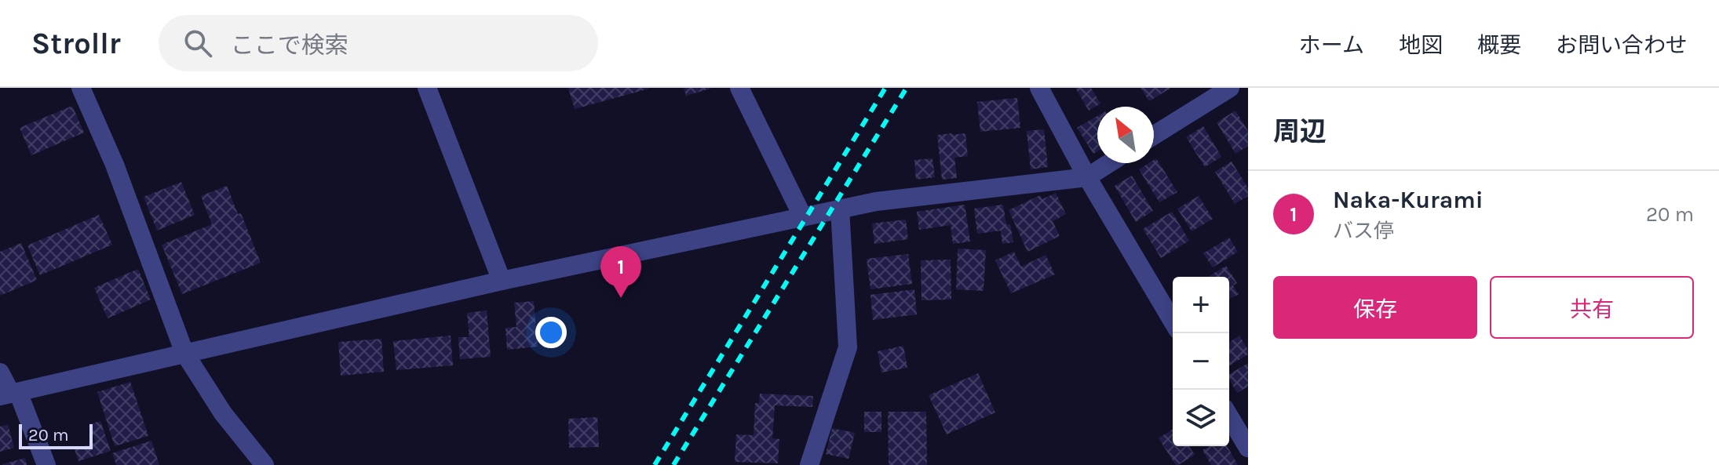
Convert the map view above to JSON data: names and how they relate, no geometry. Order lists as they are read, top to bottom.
{
  "scale_bar": "20 m",
  "north": "top left",
  "page": {
    "header": "Strollr",
    "search": "ここで検索",
    "nav": [
      "ホーム",
      "地図",
      "概要",
      "お問い合わせ"
    ],
    "heading": "周辺",
    "list": [
      {
        "mark": "1",
        "name": "Naka-Kurami",
        "note": "バス停",
        "value": "20 m"
      }
    ],
    "pins": "1",
    "buttons": ["保存", "共有"],
    "map_buttons": ["+", "−"],
    "scale": "20 m"
  }
}
